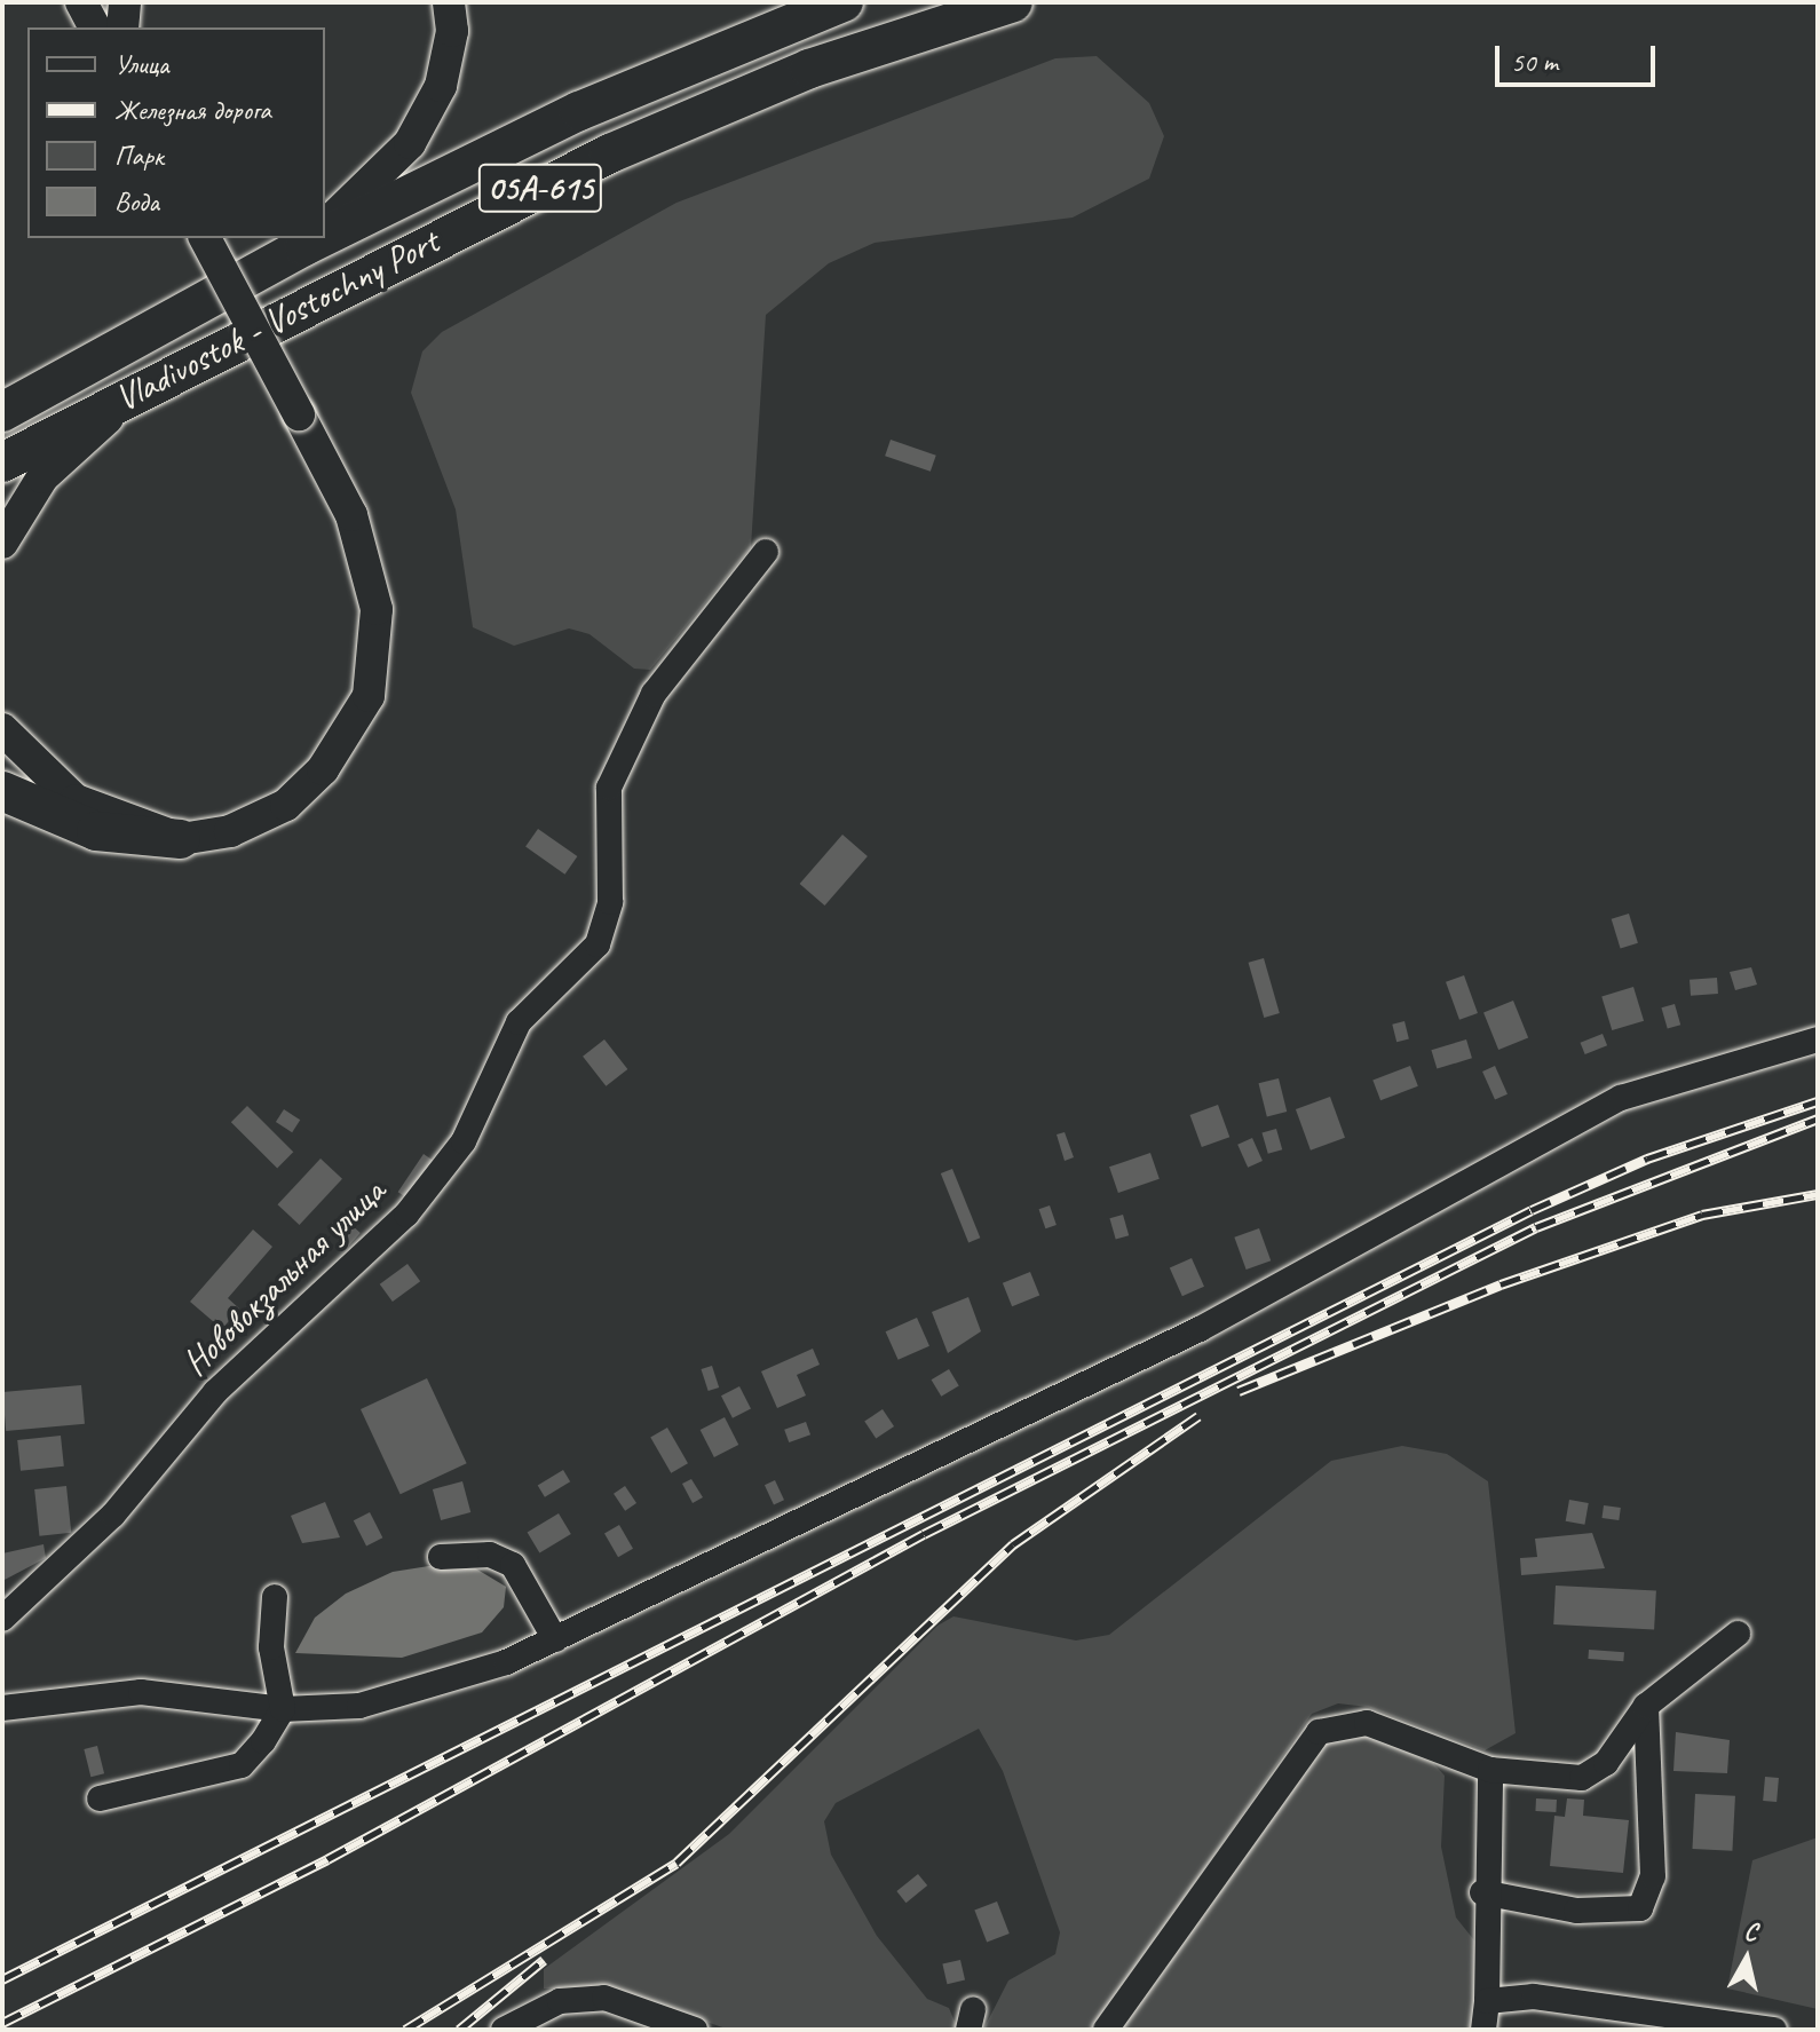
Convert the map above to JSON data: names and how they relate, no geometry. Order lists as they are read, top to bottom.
{
  "streets": {
    "highway": ["05А-615", "Vladivostok - Vostochny Port"],
    "street": ["Нововокзальная улица"]
  },
  "legend": [
    "Улица",
    "Железная дорога",
    "Парк",
    "Вода"
  ],
  "scale_bar": "50 m",
  "north": "top"
}
